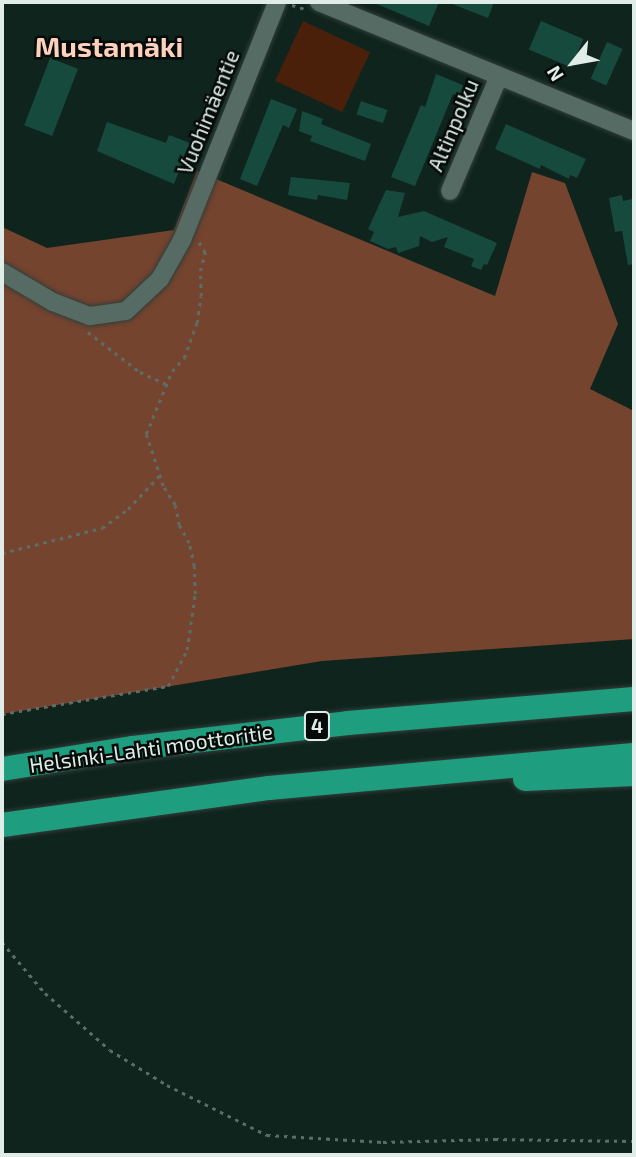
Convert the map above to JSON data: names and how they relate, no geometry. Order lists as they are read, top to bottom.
{
  "streets": {
    "highway": ["4", "Helsinki-Lahti moottoritie"],
    "street": ["Vuohimäentie", "Altinpolku"]
  },
  "districts": ["Mustamäki"],
  "north": "bottom left"
}
